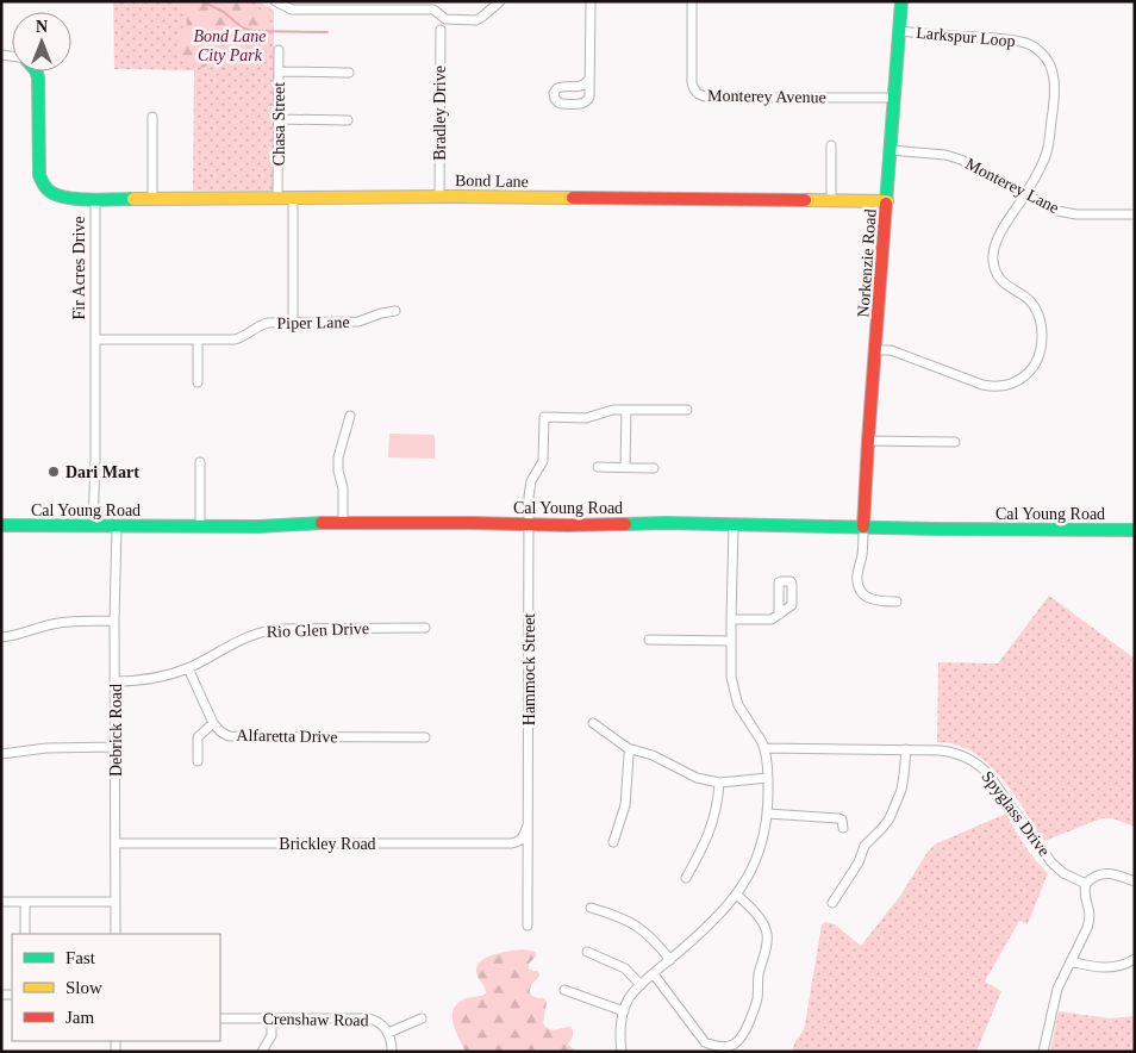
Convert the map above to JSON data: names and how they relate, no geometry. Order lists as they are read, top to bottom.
{
  "streets": {
    "street": [
      "Larkspur Loop",
      "Monterey Avenue",
      "Bradley Drive",
      "Chasa Street",
      "Bond Lane",
      "Monterey Lane",
      "Norkenzie Road",
      "Fir Acres Drive",
      "Piper Lane",
      "Cal Young Road",
      "Rio Glen Drive",
      "Hammock Street",
      "Debrick Road",
      "Alfaretta Drive",
      "Spyglass Drive",
      "Brickley Road",
      "Crenshaw Road"
    ]
  },
  "crossings": [
    ["Larkspur Loop", "Monterey Lane"],
    ["Larkspur Loop", "Norkenzie Road"],
    ["Monterey Avenue", "Norkenzie Road"],
    ["Bradley Drive", "Bond Lane"],
    ["Chasa Street", "Bond Lane"],
    ["Bond Lane", "Norkenzie Road"],
    ["Bond Lane", "Fir Acres Drive"],
    ["Monterey Lane", "Norkenzie Road"],
    ["Norkenzie Road", "Cal Young Road"],
    ["Fir Acres Drive", "Piper Lane"],
    ["Fir Acres Drive", "Cal Young Road"],
    ["Cal Young Road", "Hammock Street"],
    ["Cal Young Road", "Debrick Road"],
    ["Rio Glen Drive", "Debrick Road"],
    ["Rio Glen Drive", "Alfaretta Drive"],
    ["Hammock Street", "Brickley Road"],
    ["Debrick Road", "Brickley Road"]
  ],
  "parks": ["Bond Lane City Park"],
  "places": ["Dari Mart"],
  "legend": ["Fast", "Slow", "Jam"],
  "north": "top"
}
